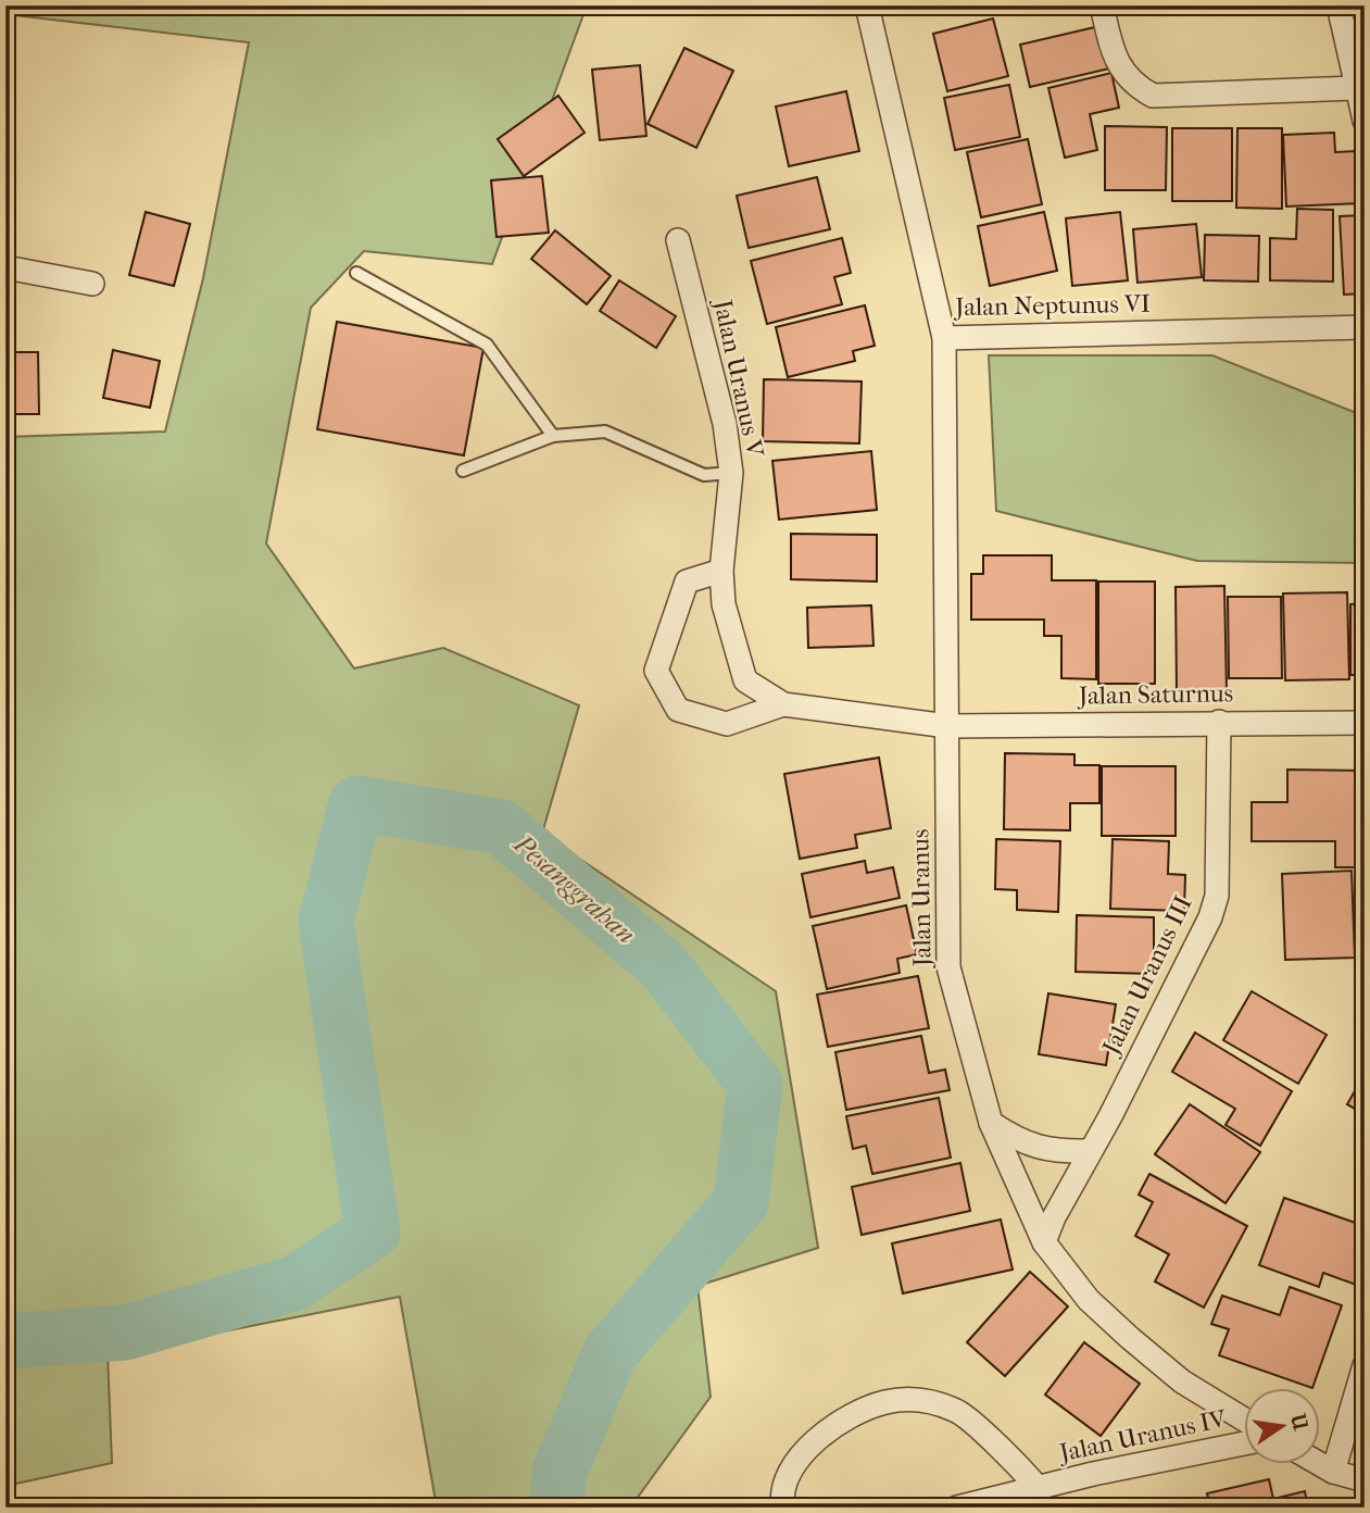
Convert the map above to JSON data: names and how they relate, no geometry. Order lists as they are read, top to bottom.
{
  "streets": {
    "street": [
      "Jalan Neptunus VI",
      "Jalan Uranus V",
      "Jalan Saturnus",
      "Jalan Uranus",
      "Jalan Uranus III",
      "Jalan Uranus IV"
    ]
  },
  "crossings": [
    ["Jalan Neptunus VI", "Jalan Uranus"],
    ["Jalan Uranus V", "Jalan Saturnus"],
    ["Jalan Uranus V", "Jalan Uranus"],
    ["Jalan Saturnus", "Jalan Uranus"],
    ["Jalan Saturnus", "Jalan Uranus III"],
    ["Jalan Uranus", "Jalan Uranus III"]
  ],
  "water": ["Pesanggrahan"],
  "north": "right"
}
